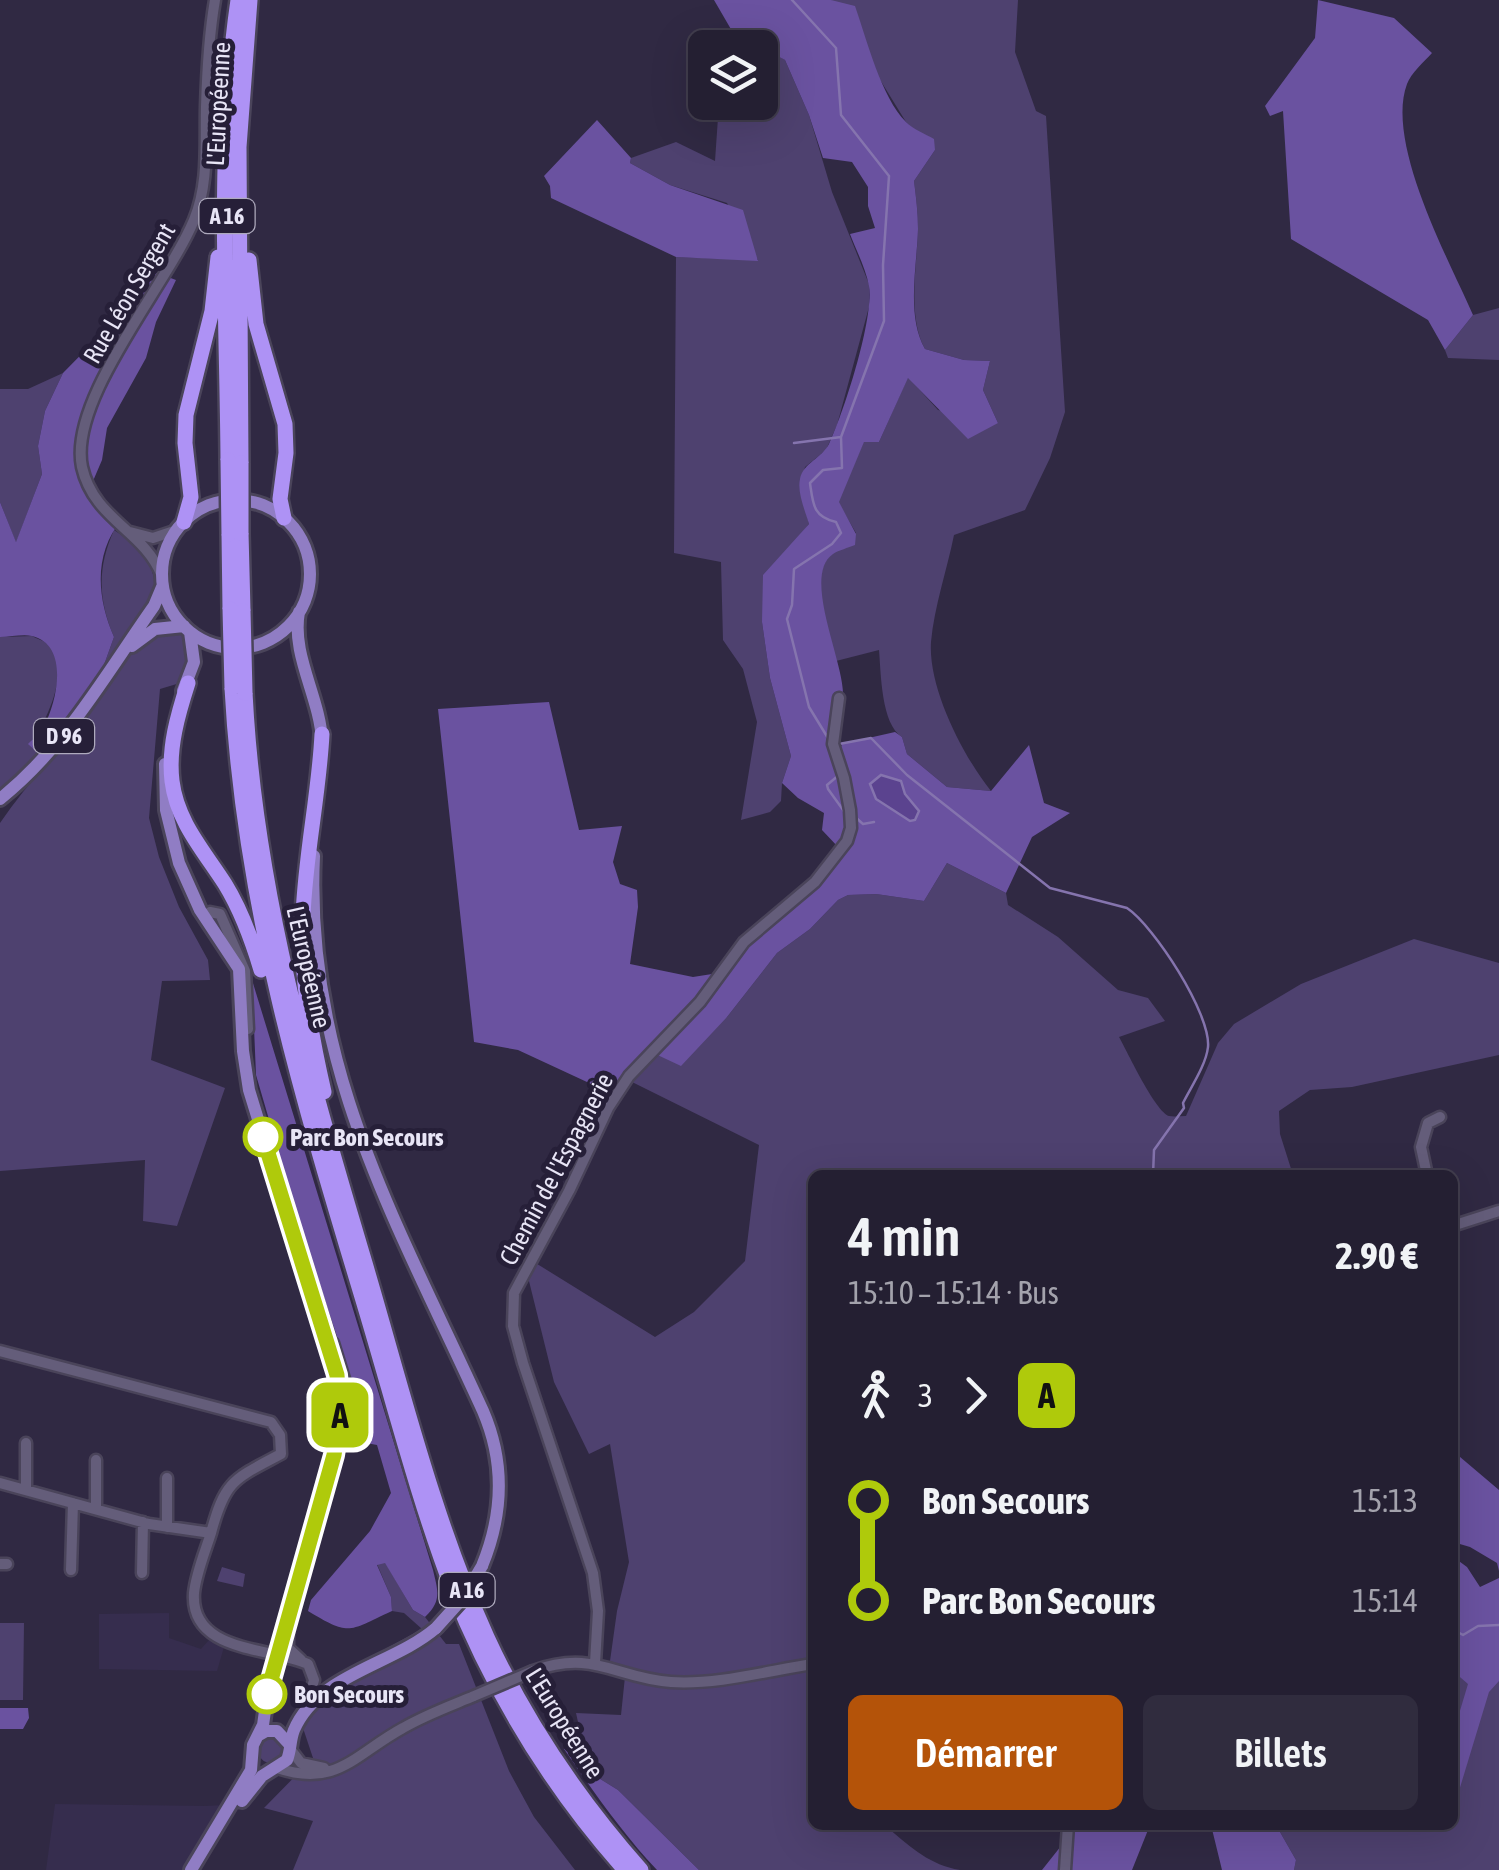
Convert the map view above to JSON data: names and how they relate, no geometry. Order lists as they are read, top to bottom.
{
  "streets": {
    "highway": ["L'Européenne", "A 16"],
    "main road": ["D 96"],
    "street": ["Rue Léon Sergent", "Chemin de l'Espagnerie"]
  },
  "crossings": [
    ["Rue Léon Sergent", "D 96"]
  ],
  "places": ["Parc Bon Secours", "Bon Secours"],
  "lines": ["bus line A"],
  "page": {
    "on_map": "A",
    "heading": ["4 min", "15:10 – 15:14 · Bus", "2.90 €"],
    "legs": ["3", "A"],
    "list": [
      {
        "name": "Bon Secours",
        "value": "15:13"
      },
      {
        "name": "Parc Bon Secours",
        "value": "15:14"
      }
    ],
    "buttons": ["Démarrer", "Billets"]
  }
}
